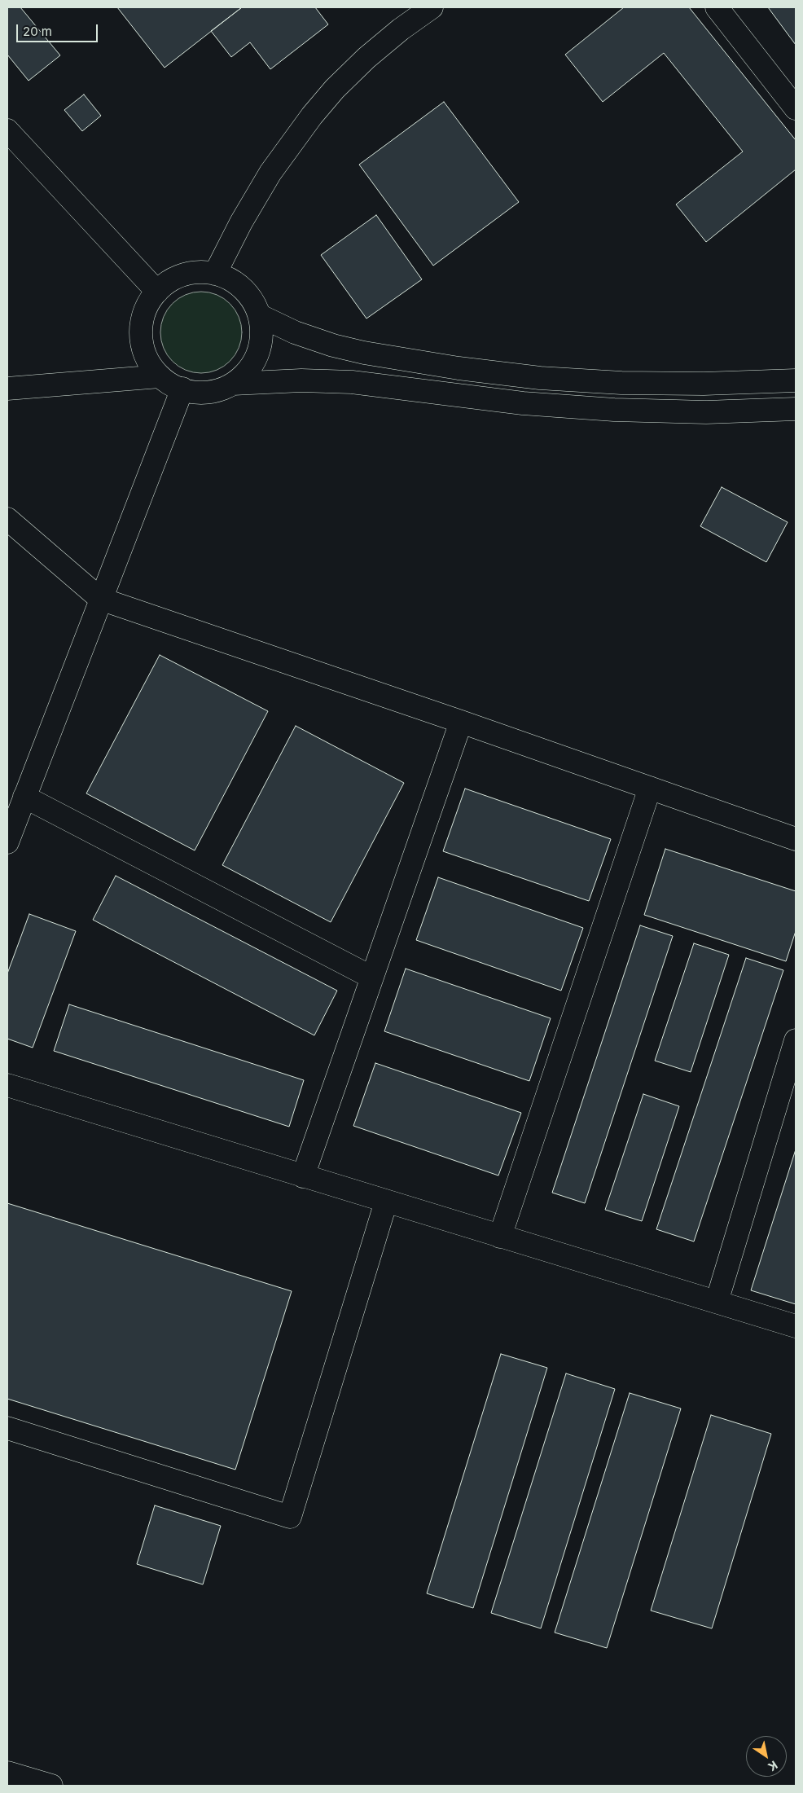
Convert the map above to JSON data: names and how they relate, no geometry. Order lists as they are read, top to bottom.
{
  "scale_bar": "20 m",
  "north": "bottom right"
}
